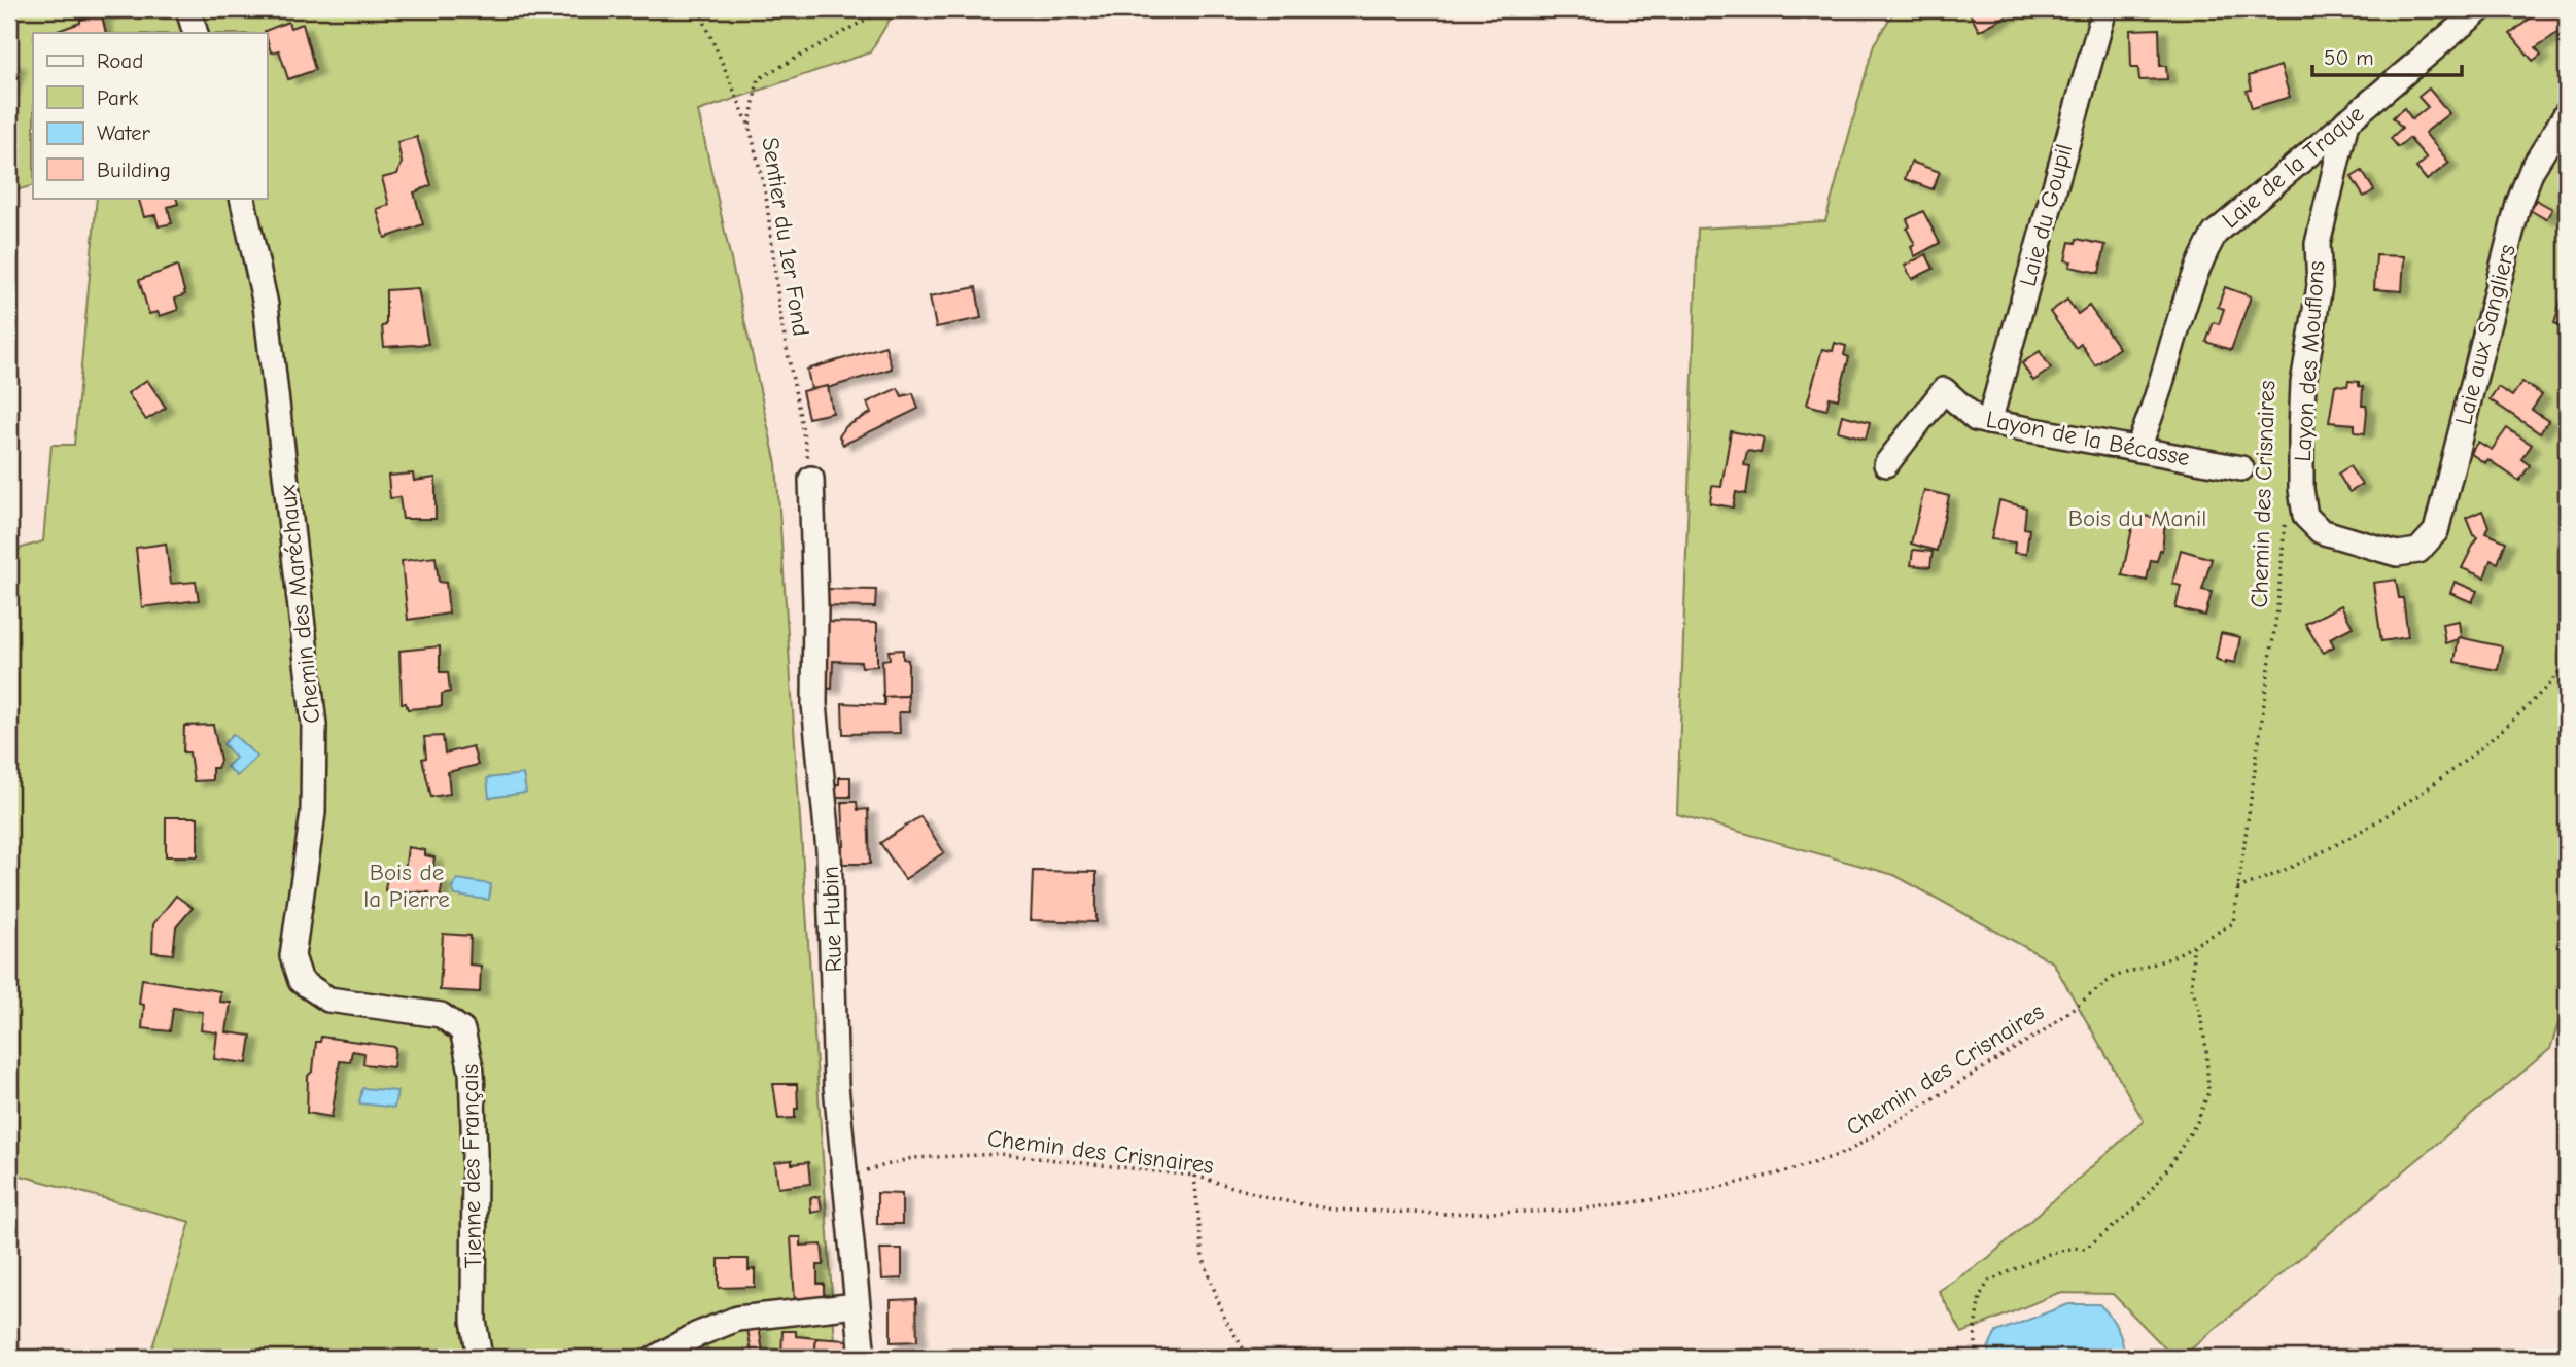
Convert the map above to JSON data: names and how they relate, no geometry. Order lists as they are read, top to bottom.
{
  "streets": {
    "street": [
      "Laie de la Traque",
      "Laie du Goupil",
      "Laie aux Sangliers",
      "Layon des Mouflons",
      "Layon de la Bécasse",
      "Chemin des Maréchaux",
      "Rue Hubin",
      "Tienne des Français"
    ],
    "path": ["Sentier du 1er Fond", "Chemin des Crisnaires"]
  },
  "crossings": [
    ["Laie de la Traque", "Layon des Mouflons"],
    ["Laie de la Traque", "Layon de la Bécasse"],
    ["Laie du Goupil", "Layon de la Bécasse"],
    ["Sentier du 1er Fond", "Rue Hubin"],
    ["Laie aux Sangliers", "Layon des Mouflons"],
    ["Laie aux Sangliers", "Chemin des Crisnaires"],
    ["Layon des Mouflons", "Chemin des Crisnaires"],
    ["Chemin des Crisnaires", "Rue Hubin"],
    ["Chemin des Maréchaux", "Tienne des Français"]
  ],
  "parks": ["Bois du Manil", "Bois de la Pierre"],
  "legend": [
    "Road",
    "Park",
    "Water",
    "Building"
  ],
  "scale_bar": "50 m"
}
